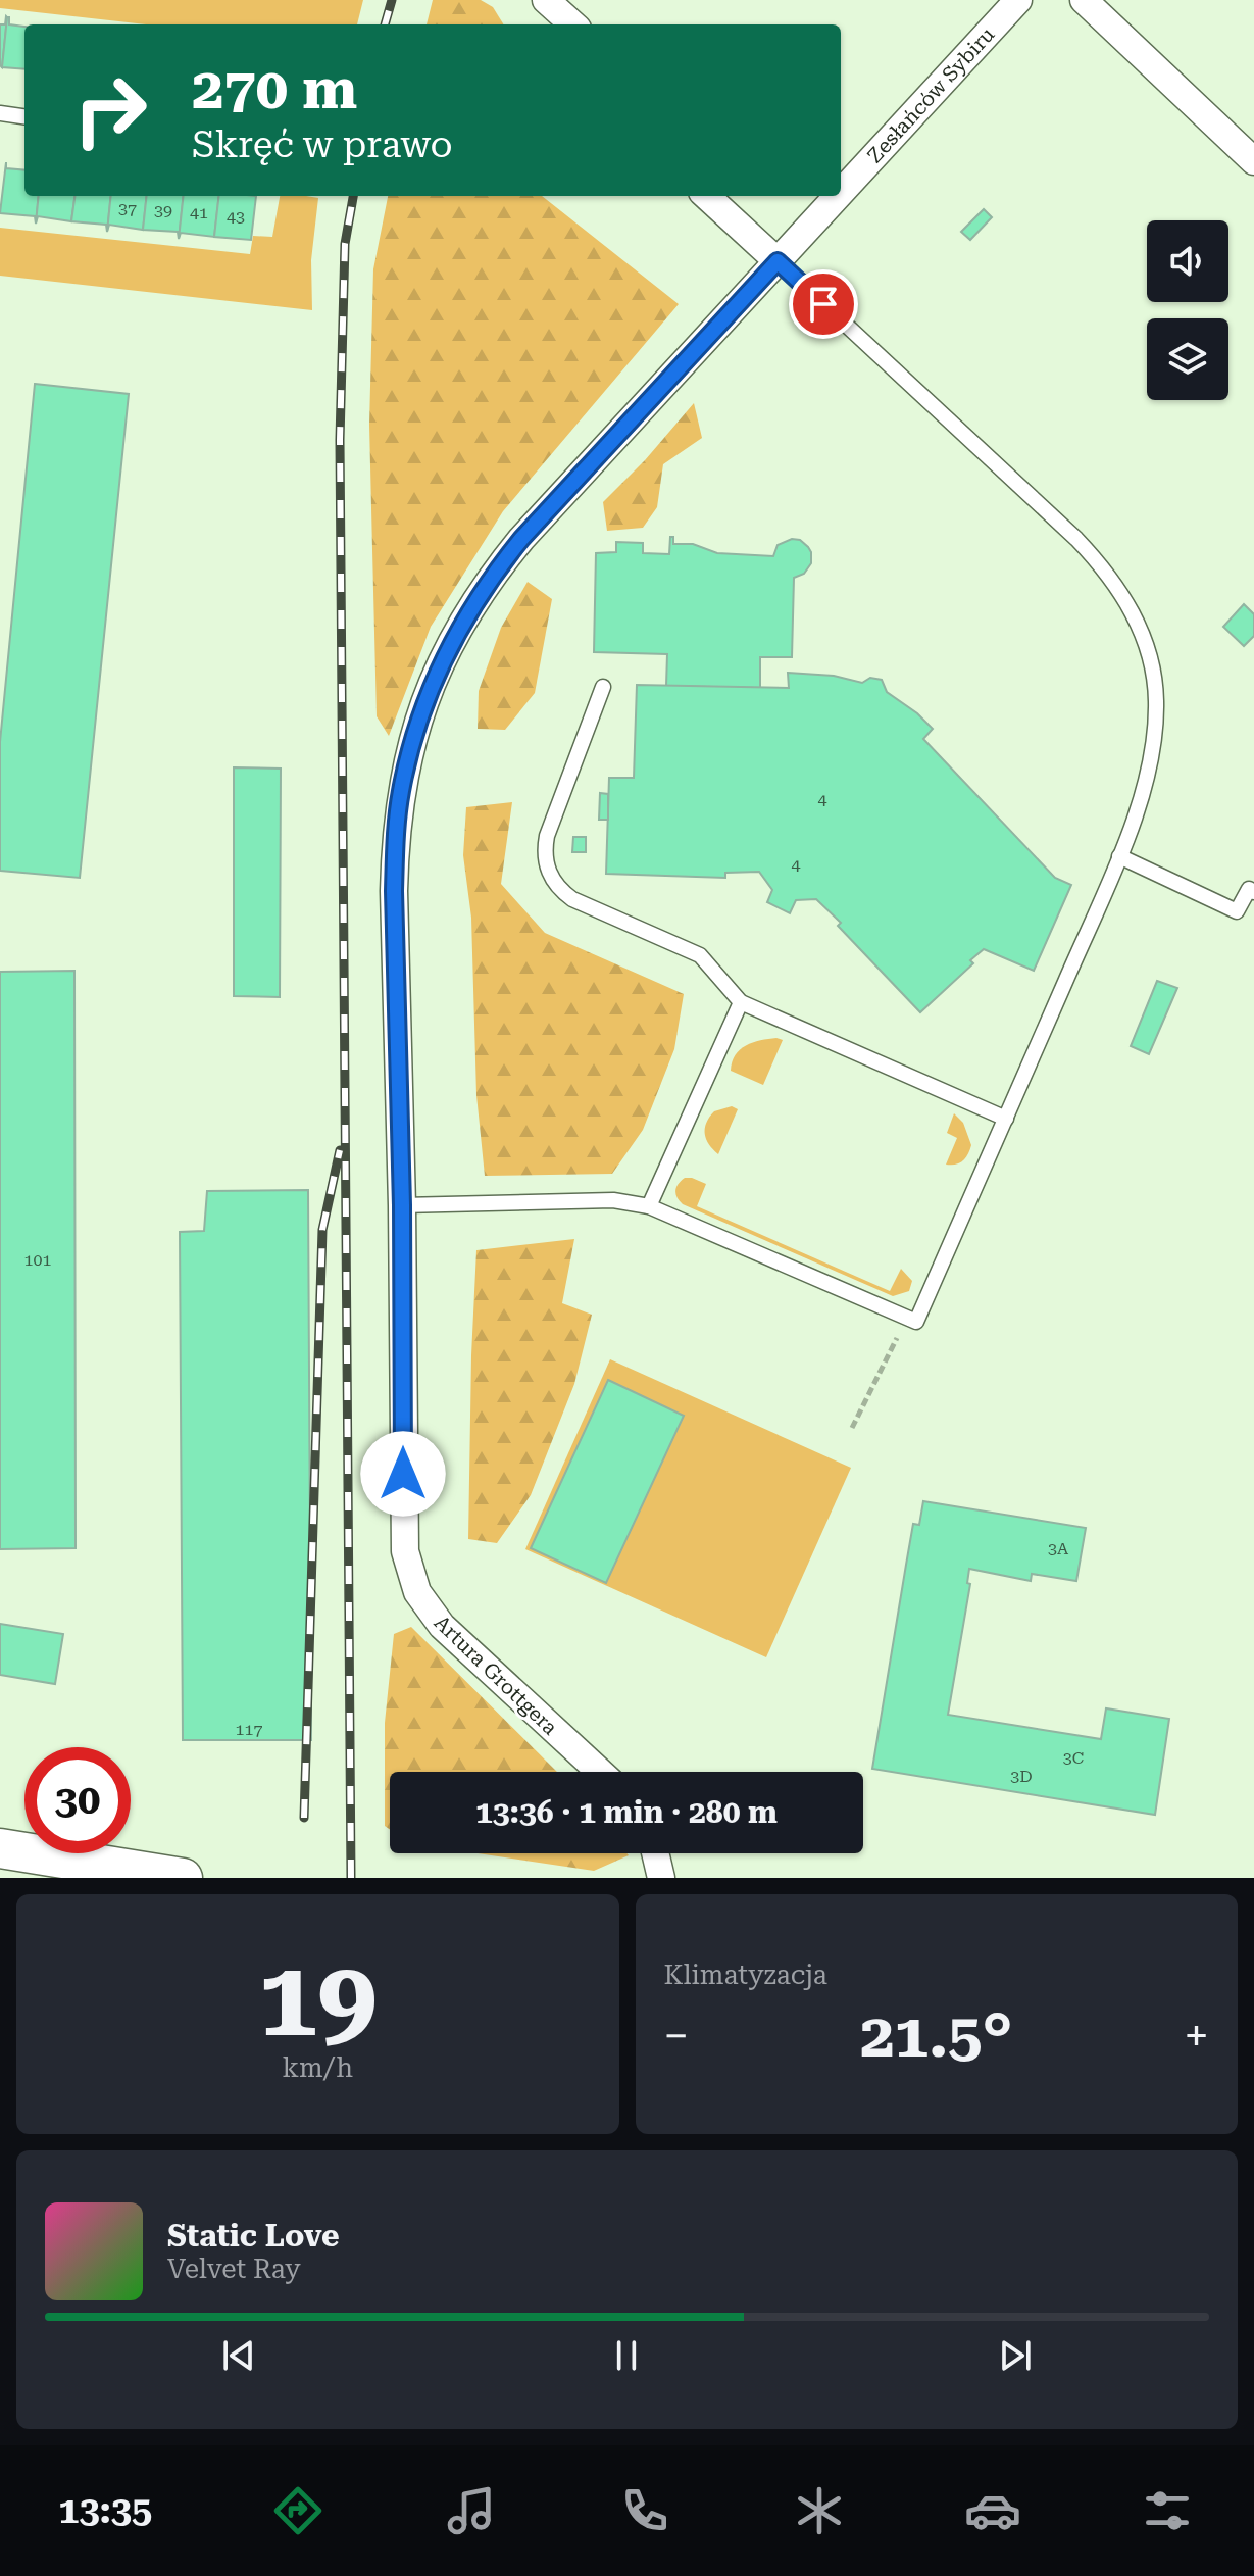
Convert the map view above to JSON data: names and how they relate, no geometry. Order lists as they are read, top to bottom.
{
  "streets": {
    "street": ["Zesłańców Sybiru", "Artura Grottgera"]
  },
  "crossings": [
    ["Zesłańców Sybiru", "Artura Grottgera"]
  ],
  "house_numbers": [
    "37",
    "39",
    "41",
    "43",
    "4",
    "4",
    "101",
    "3A",
    "117",
    "3C",
    "3D"
  ],
  "page": {
    "turn": ["270 m", "Skręć w prawo"],
    "limit": "30",
    "trip": "13:36 · 1 min · 280 m",
    "tile": [
      ["19", "km/h"],
      "Klimatyzacja"
    ],
    "heat": ["−", "21.5°", "+"],
    "song": ["Static Love", "Velvet Ray"],
    "tabs": "13:35"
  }
}
